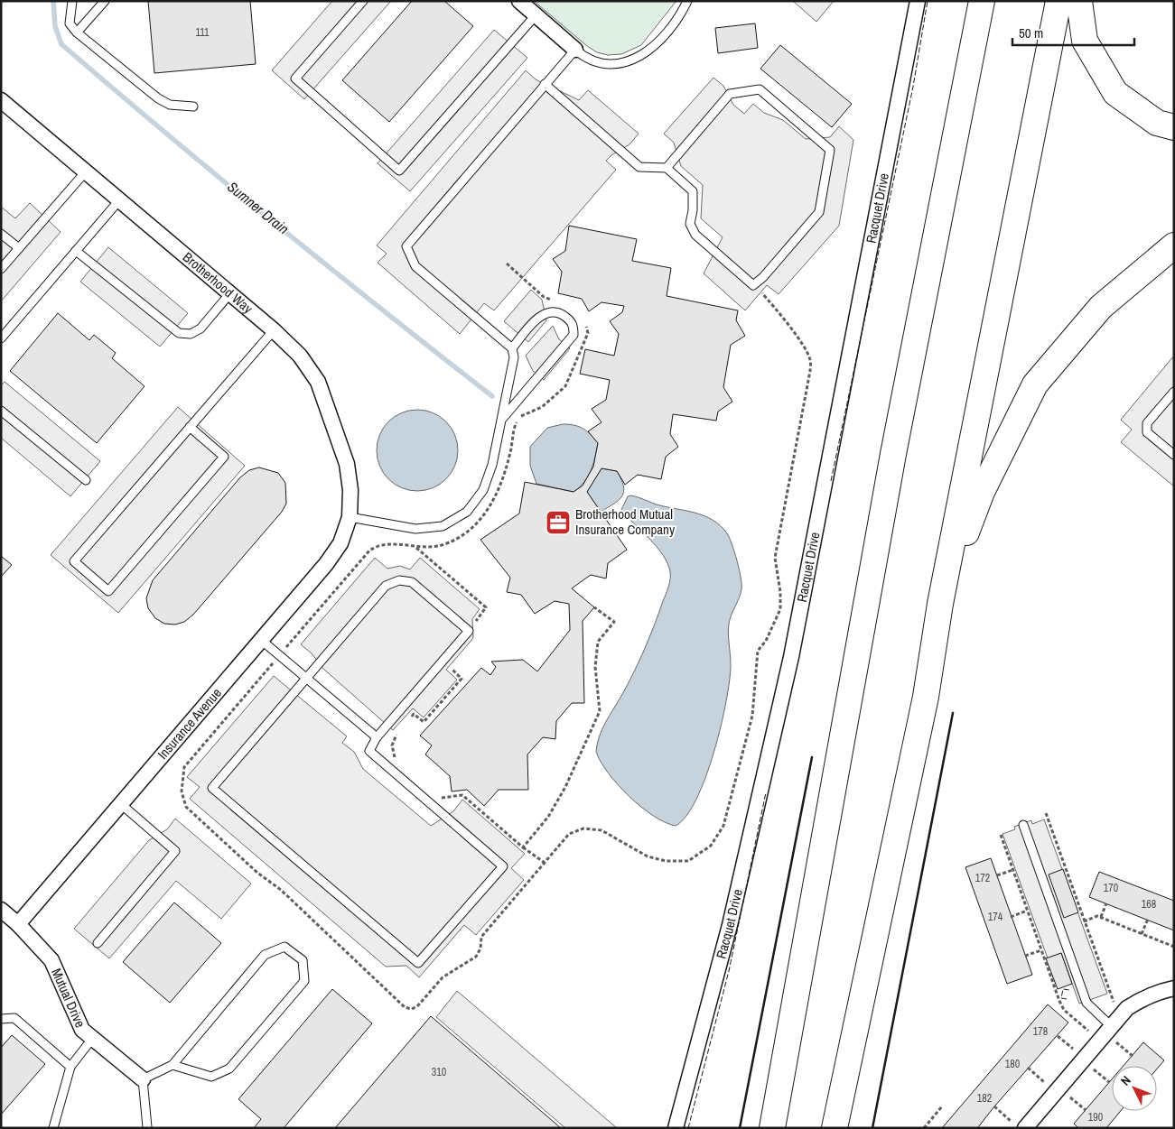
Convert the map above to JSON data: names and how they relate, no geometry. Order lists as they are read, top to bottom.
{
  "streets": {
    "street": [
      "Racquet Drive",
      "Brotherhood Way",
      "Insurance Avenue",
      "Mutual Drive"
    ]
  },
  "crossings": [
    ["Brotherhood Way", "Insurance Avenue"],
    ["Insurance Avenue", "Mutual Drive"]
  ],
  "water": ["Sumner Drain"],
  "places": {
    "office": ["Brotherhood Mutual Insurance Company"]
  },
  "house_numbers": [
    "111",
    "172",
    "170",
    "168",
    "174",
    "178",
    "180",
    "310",
    "182",
    "190"
  ],
  "scale_bar": "50 m",
  "north": "top left"
}
